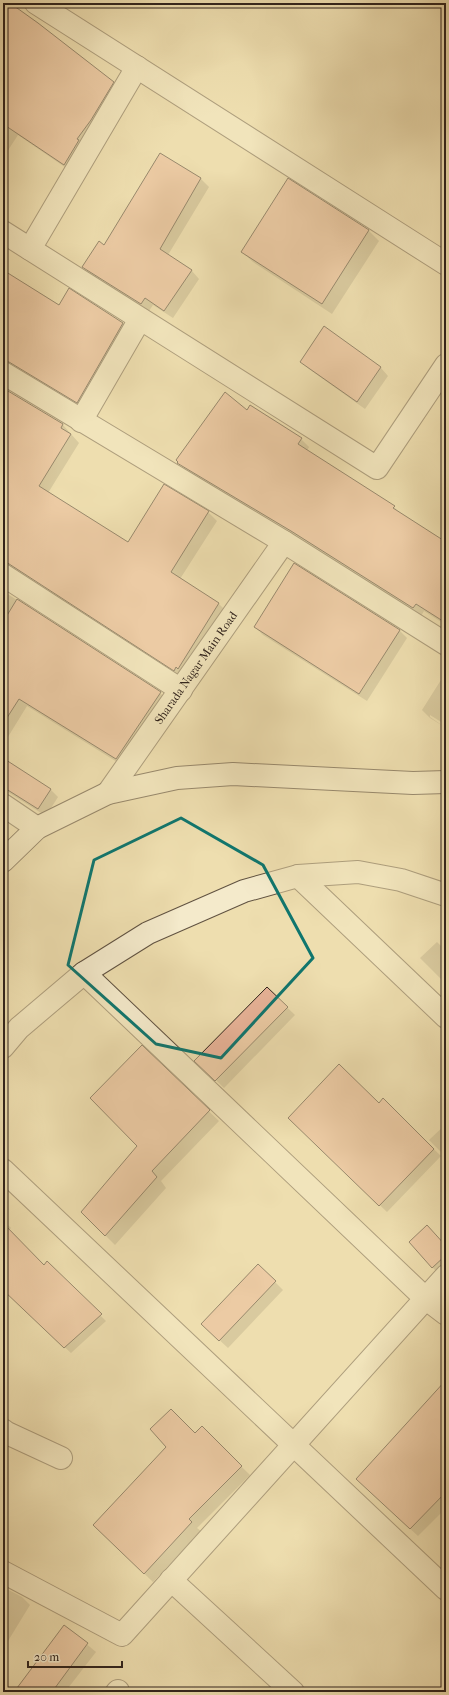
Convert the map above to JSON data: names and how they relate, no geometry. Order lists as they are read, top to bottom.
{
  "streets": {
    "street": ["Sharada Nagar Main Road"]
  },
  "scale_bar": "20 m"
}
